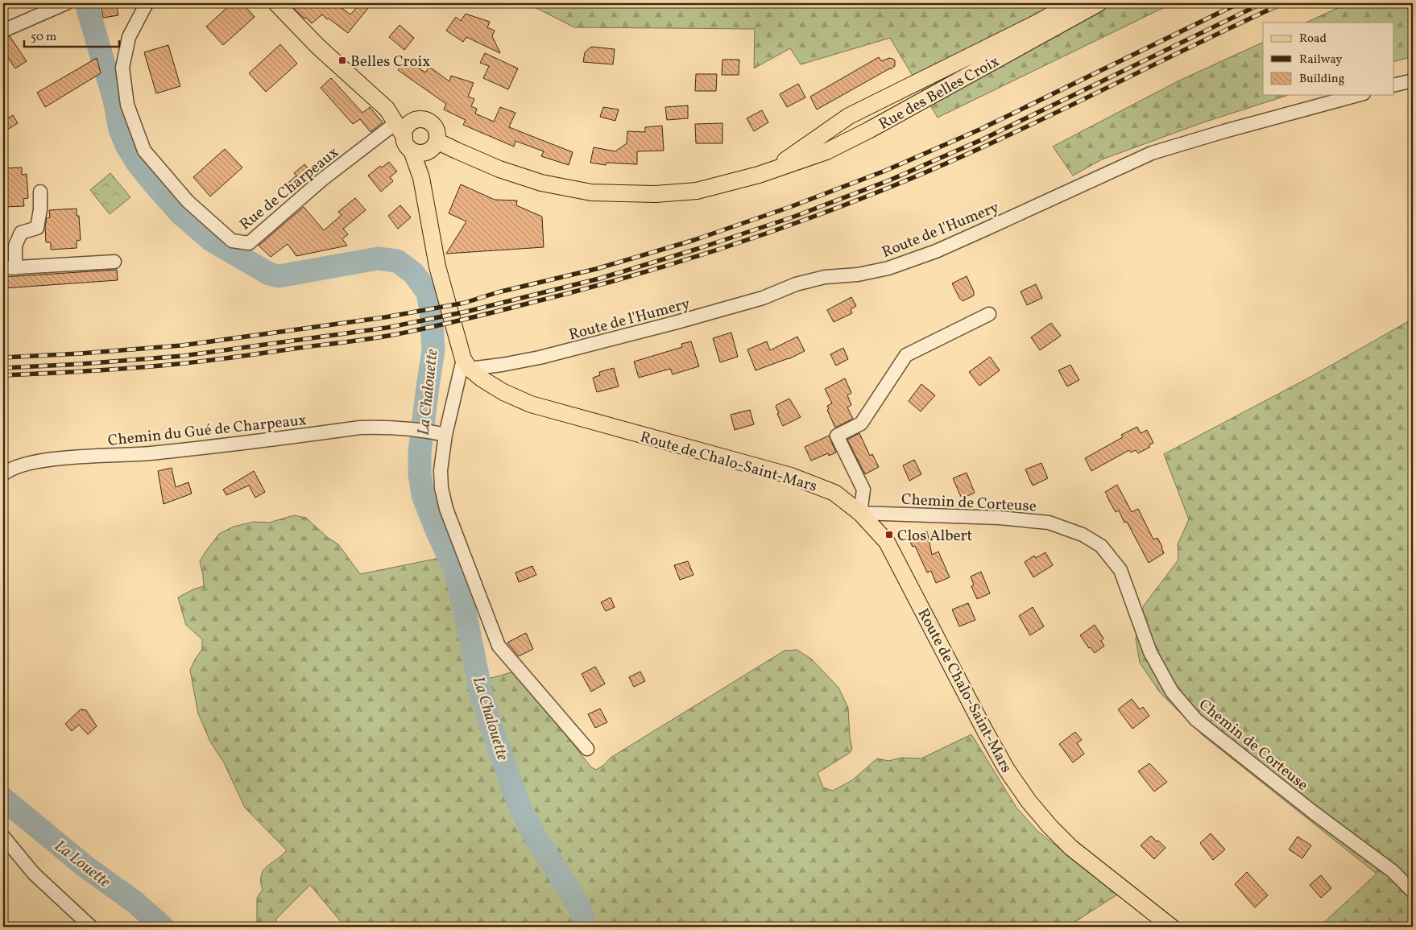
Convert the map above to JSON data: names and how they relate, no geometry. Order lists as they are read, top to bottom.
{
  "streets": {
    "main road": ["Rue des Belles Croix", "Route de Chalo-Saint-Mars"],
    "street": [
      "Rue de Charpeaux",
      "Route de l'Humery",
      "Chemin du Gué de Charpeaux",
      "Chemin de Corteuse"
    ]
  },
  "crossings": [
    ["Route de l'Humery", "Route de Chalo-Saint-Mars"],
    ["Route de Chalo-Saint-Mars", "Chemin de Corteuse"]
  ],
  "water": ["La Chalouette", "La Louette"],
  "places": {
    "transit": ["Belles Croix", "Clos Albert"]
  },
  "legend": ["Road", "Railway", "Building"],
  "scale_bar": "50 m"
}
